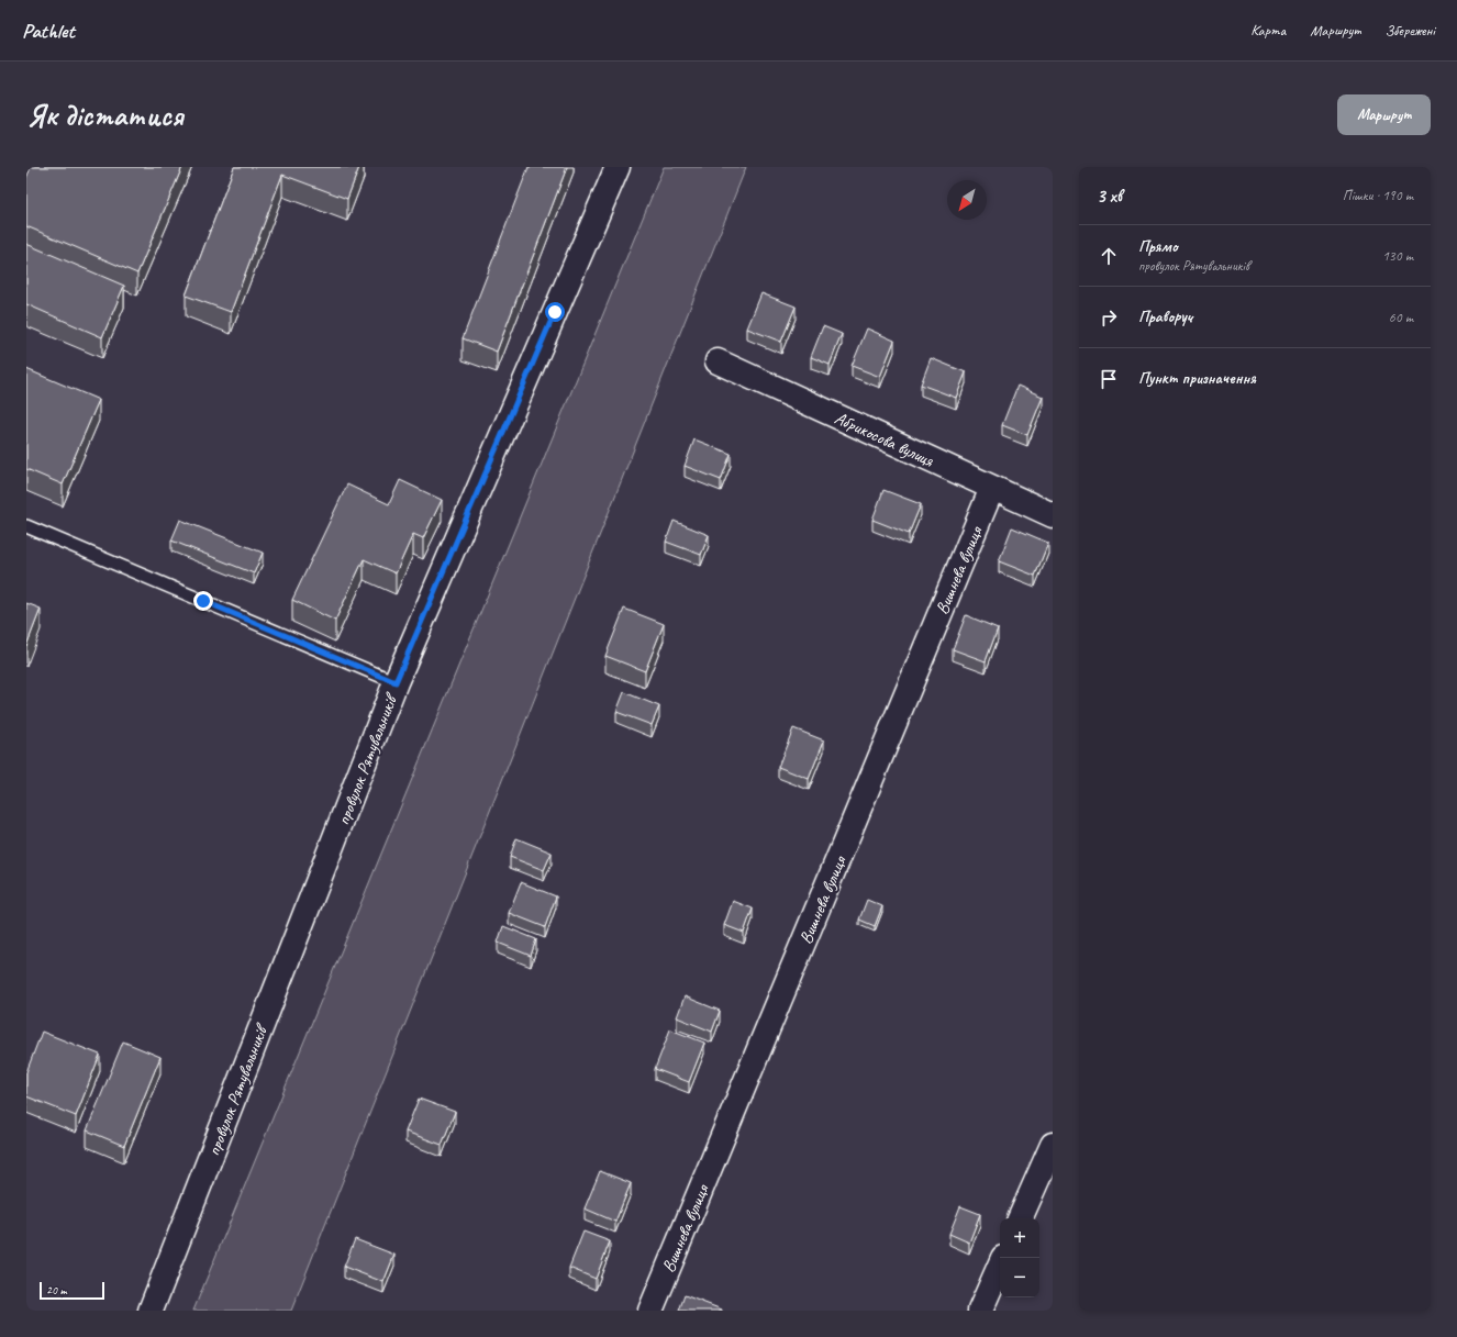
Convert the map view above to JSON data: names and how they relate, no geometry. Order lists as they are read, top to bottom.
{
  "streets": {
    "street": ["Абрикосова вулиця", "Вишнева вулиця", "провулок Рятувальників"]
  },
  "crossings": [
    ["Абрикосова вулиця", "Вишнева вулиця"]
  ],
  "scale_bar": "20 m",
  "north": "bottom left",
  "page": {
    "header": "Pathlet",
    "nav": ["Карта", "Маршрут", "Збережені"],
    "buttons": "Маршрут",
    "title": "Як дістатися",
    "heading": ["3 хв", "Пішки · 190 m"],
    "list": [
      ["Прямо", "провулок Рятувальників", "130 m"],
      ["Праворуч", "60 m"],
      "Пункт призначення"
    ],
    "map_buttons": ["+", "−"],
    "scale": "20 m"
  }
}
